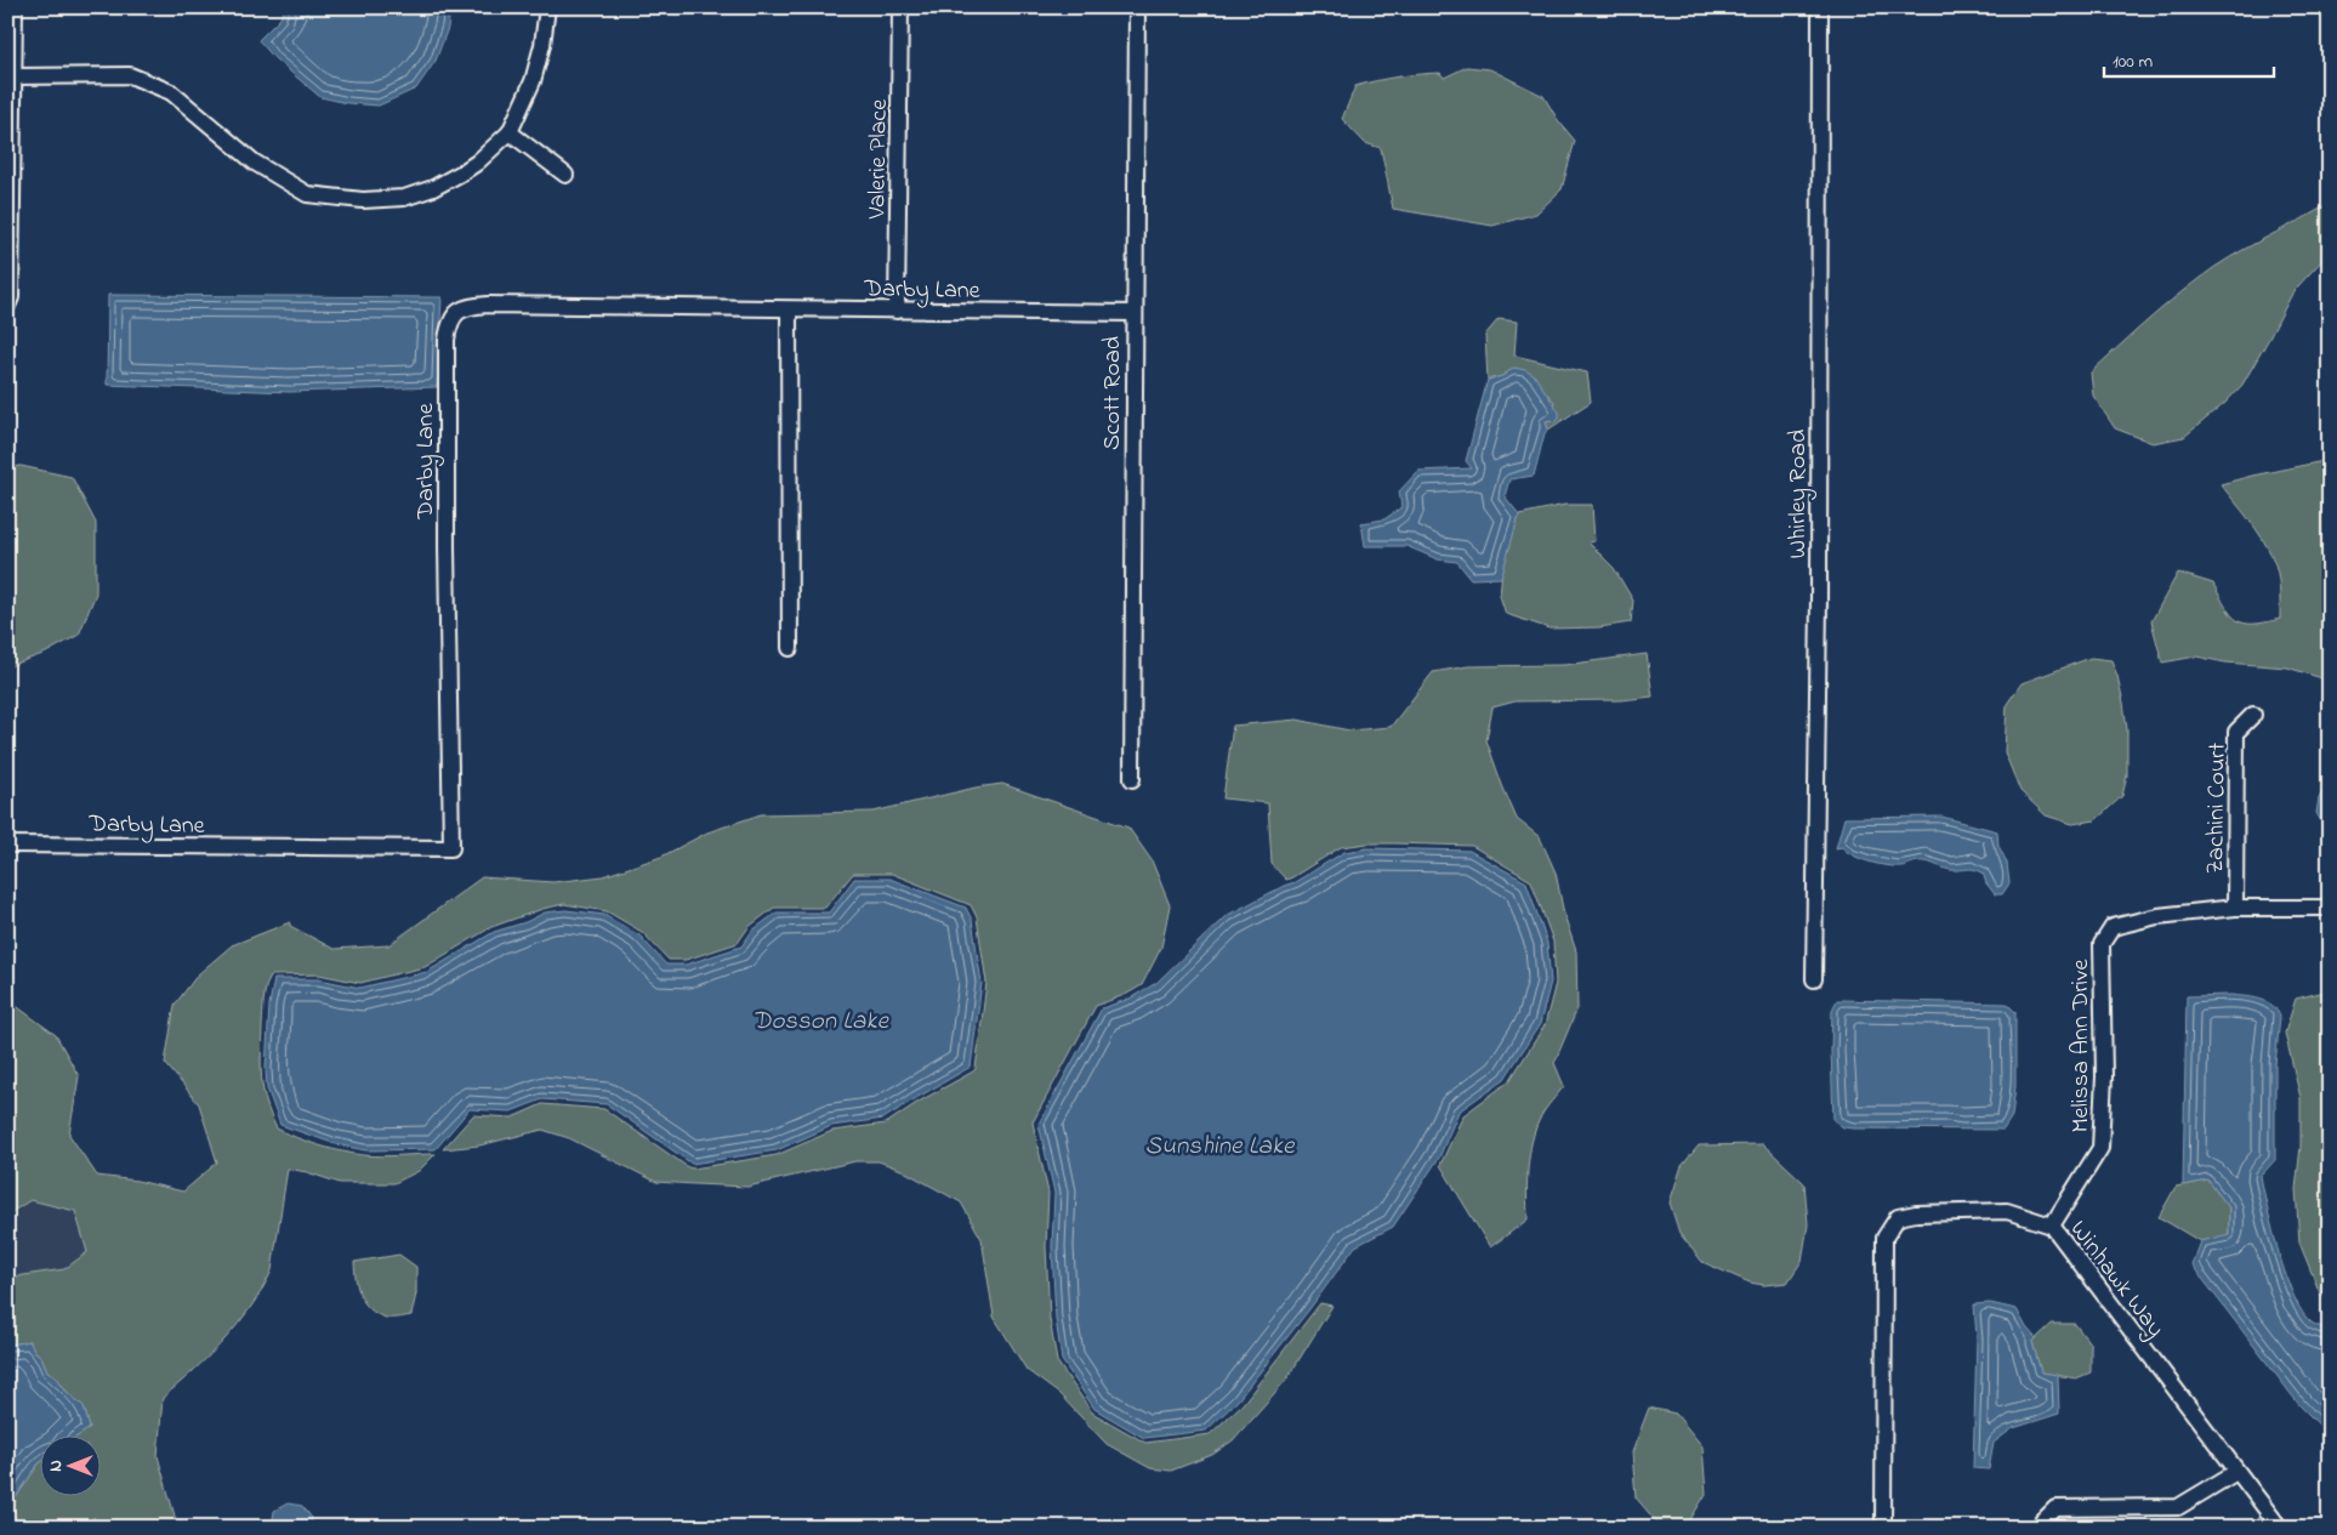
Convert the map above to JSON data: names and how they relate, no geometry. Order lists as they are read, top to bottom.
{
  "streets": {
    "street": [
      "Valerie Place",
      "Darby Lane",
      "Scott Road",
      "Whirley Road",
      "Zachini Court",
      "Melissa Ann Drive",
      "Winhawk Way"
    ]
  },
  "crossings": [
    ["Valerie Place", "Darby Lane"],
    ["Darby Lane", "Scott Road"],
    ["Zachini Court", "Melissa Ann Drive"],
    ["Melissa Ann Drive", "Winhawk Way"]
  ],
  "water": ["Dosson Lake", "Sunshine Lake"],
  "scale_bar": "100 m",
  "north": "left"
}
